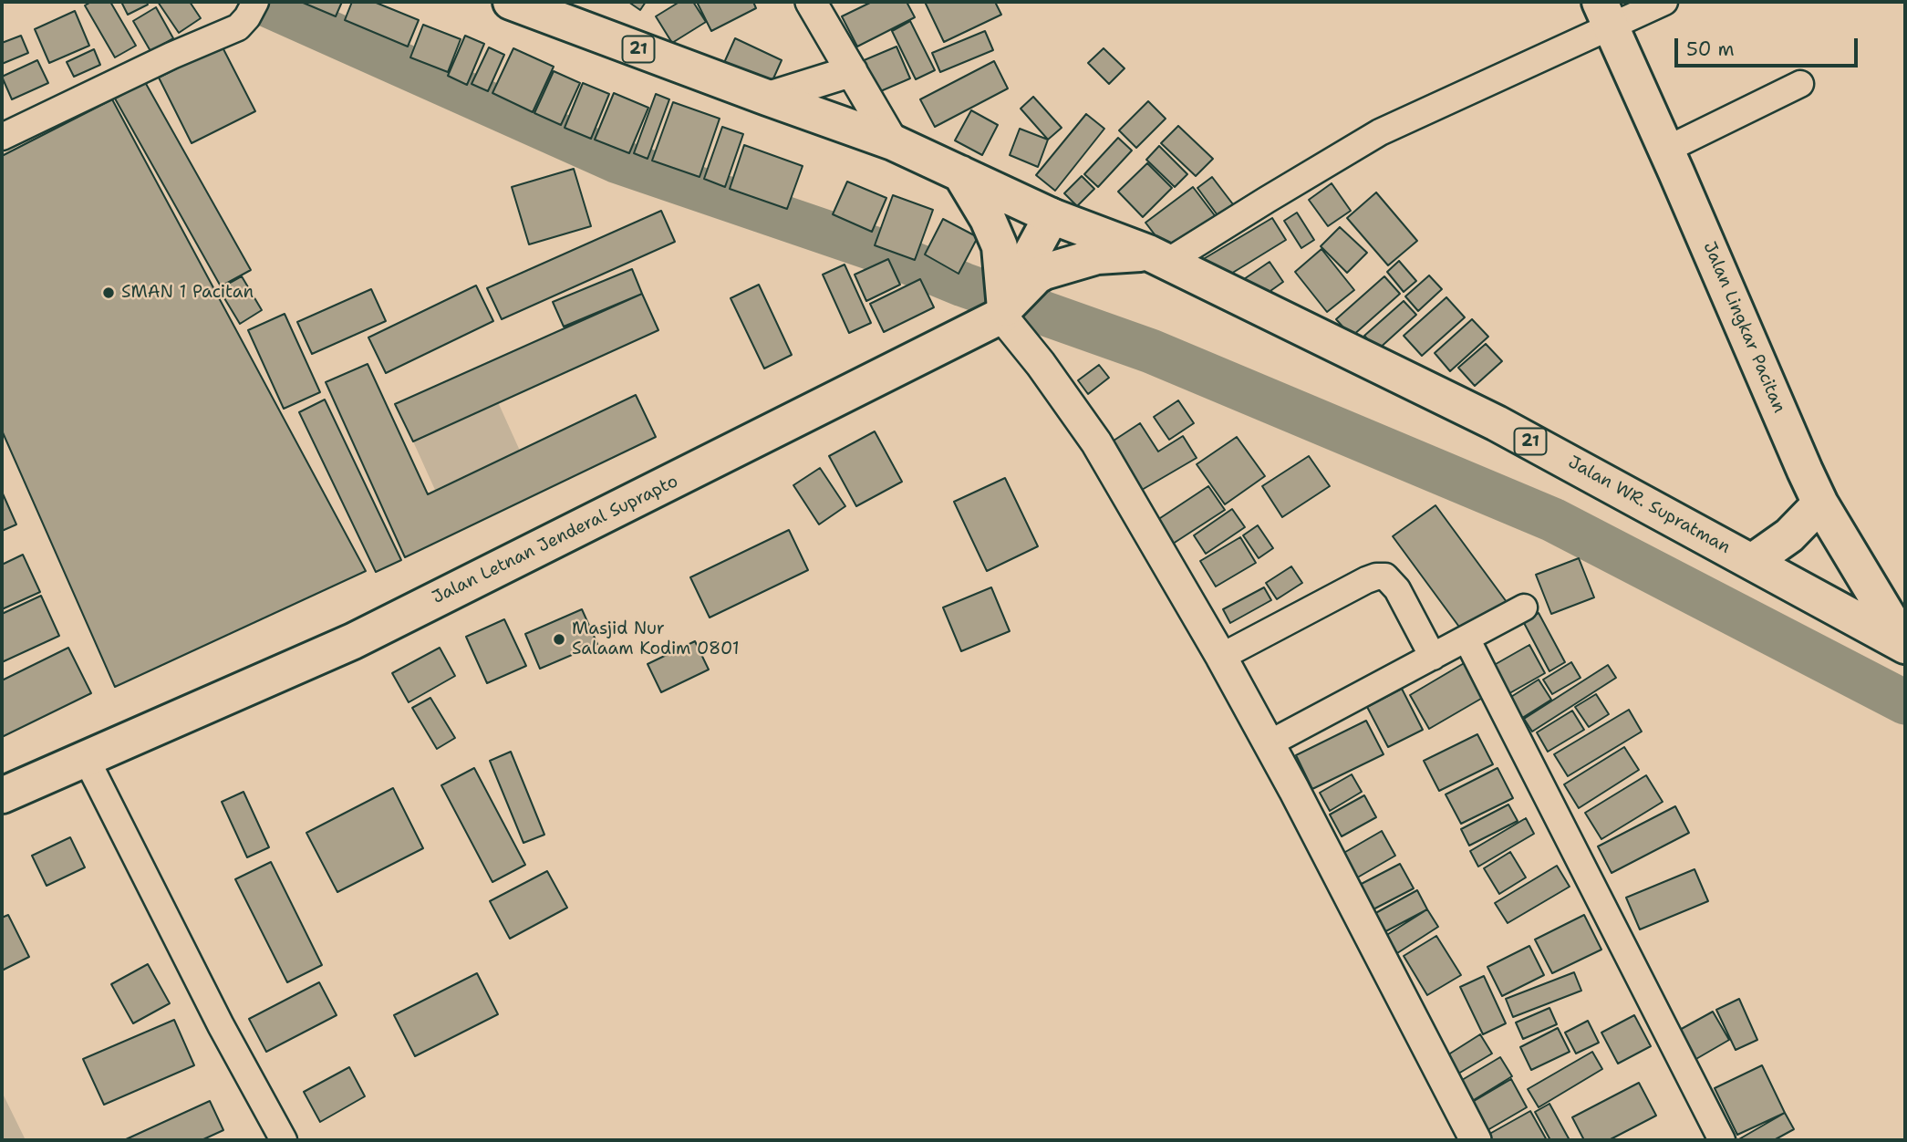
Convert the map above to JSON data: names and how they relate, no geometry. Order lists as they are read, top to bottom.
{
  "streets": {
    "main road": [
      "21",
      "Jalan Lingkar Pacitan",
      "Jalan WR. Supratman",
      "Jalan Letnan Jenderal Suprapto"
    ]
  },
  "crossings": [
    ["21", "Jalan WR. Supratman"],
    ["21", "Jalan Letnan Jenderal Suprapto"],
    ["Jalan Lingkar Pacitan", "Jalan WR. Supratman"],
    ["Jalan WR. Supratman", "Jalan Letnan Jenderal Suprapto"]
  ],
  "places": ["SMAN 1 Pacitan", "Masjid Nur Salaam Kodim 0801"],
  "scale_bar": "50 m"
}
